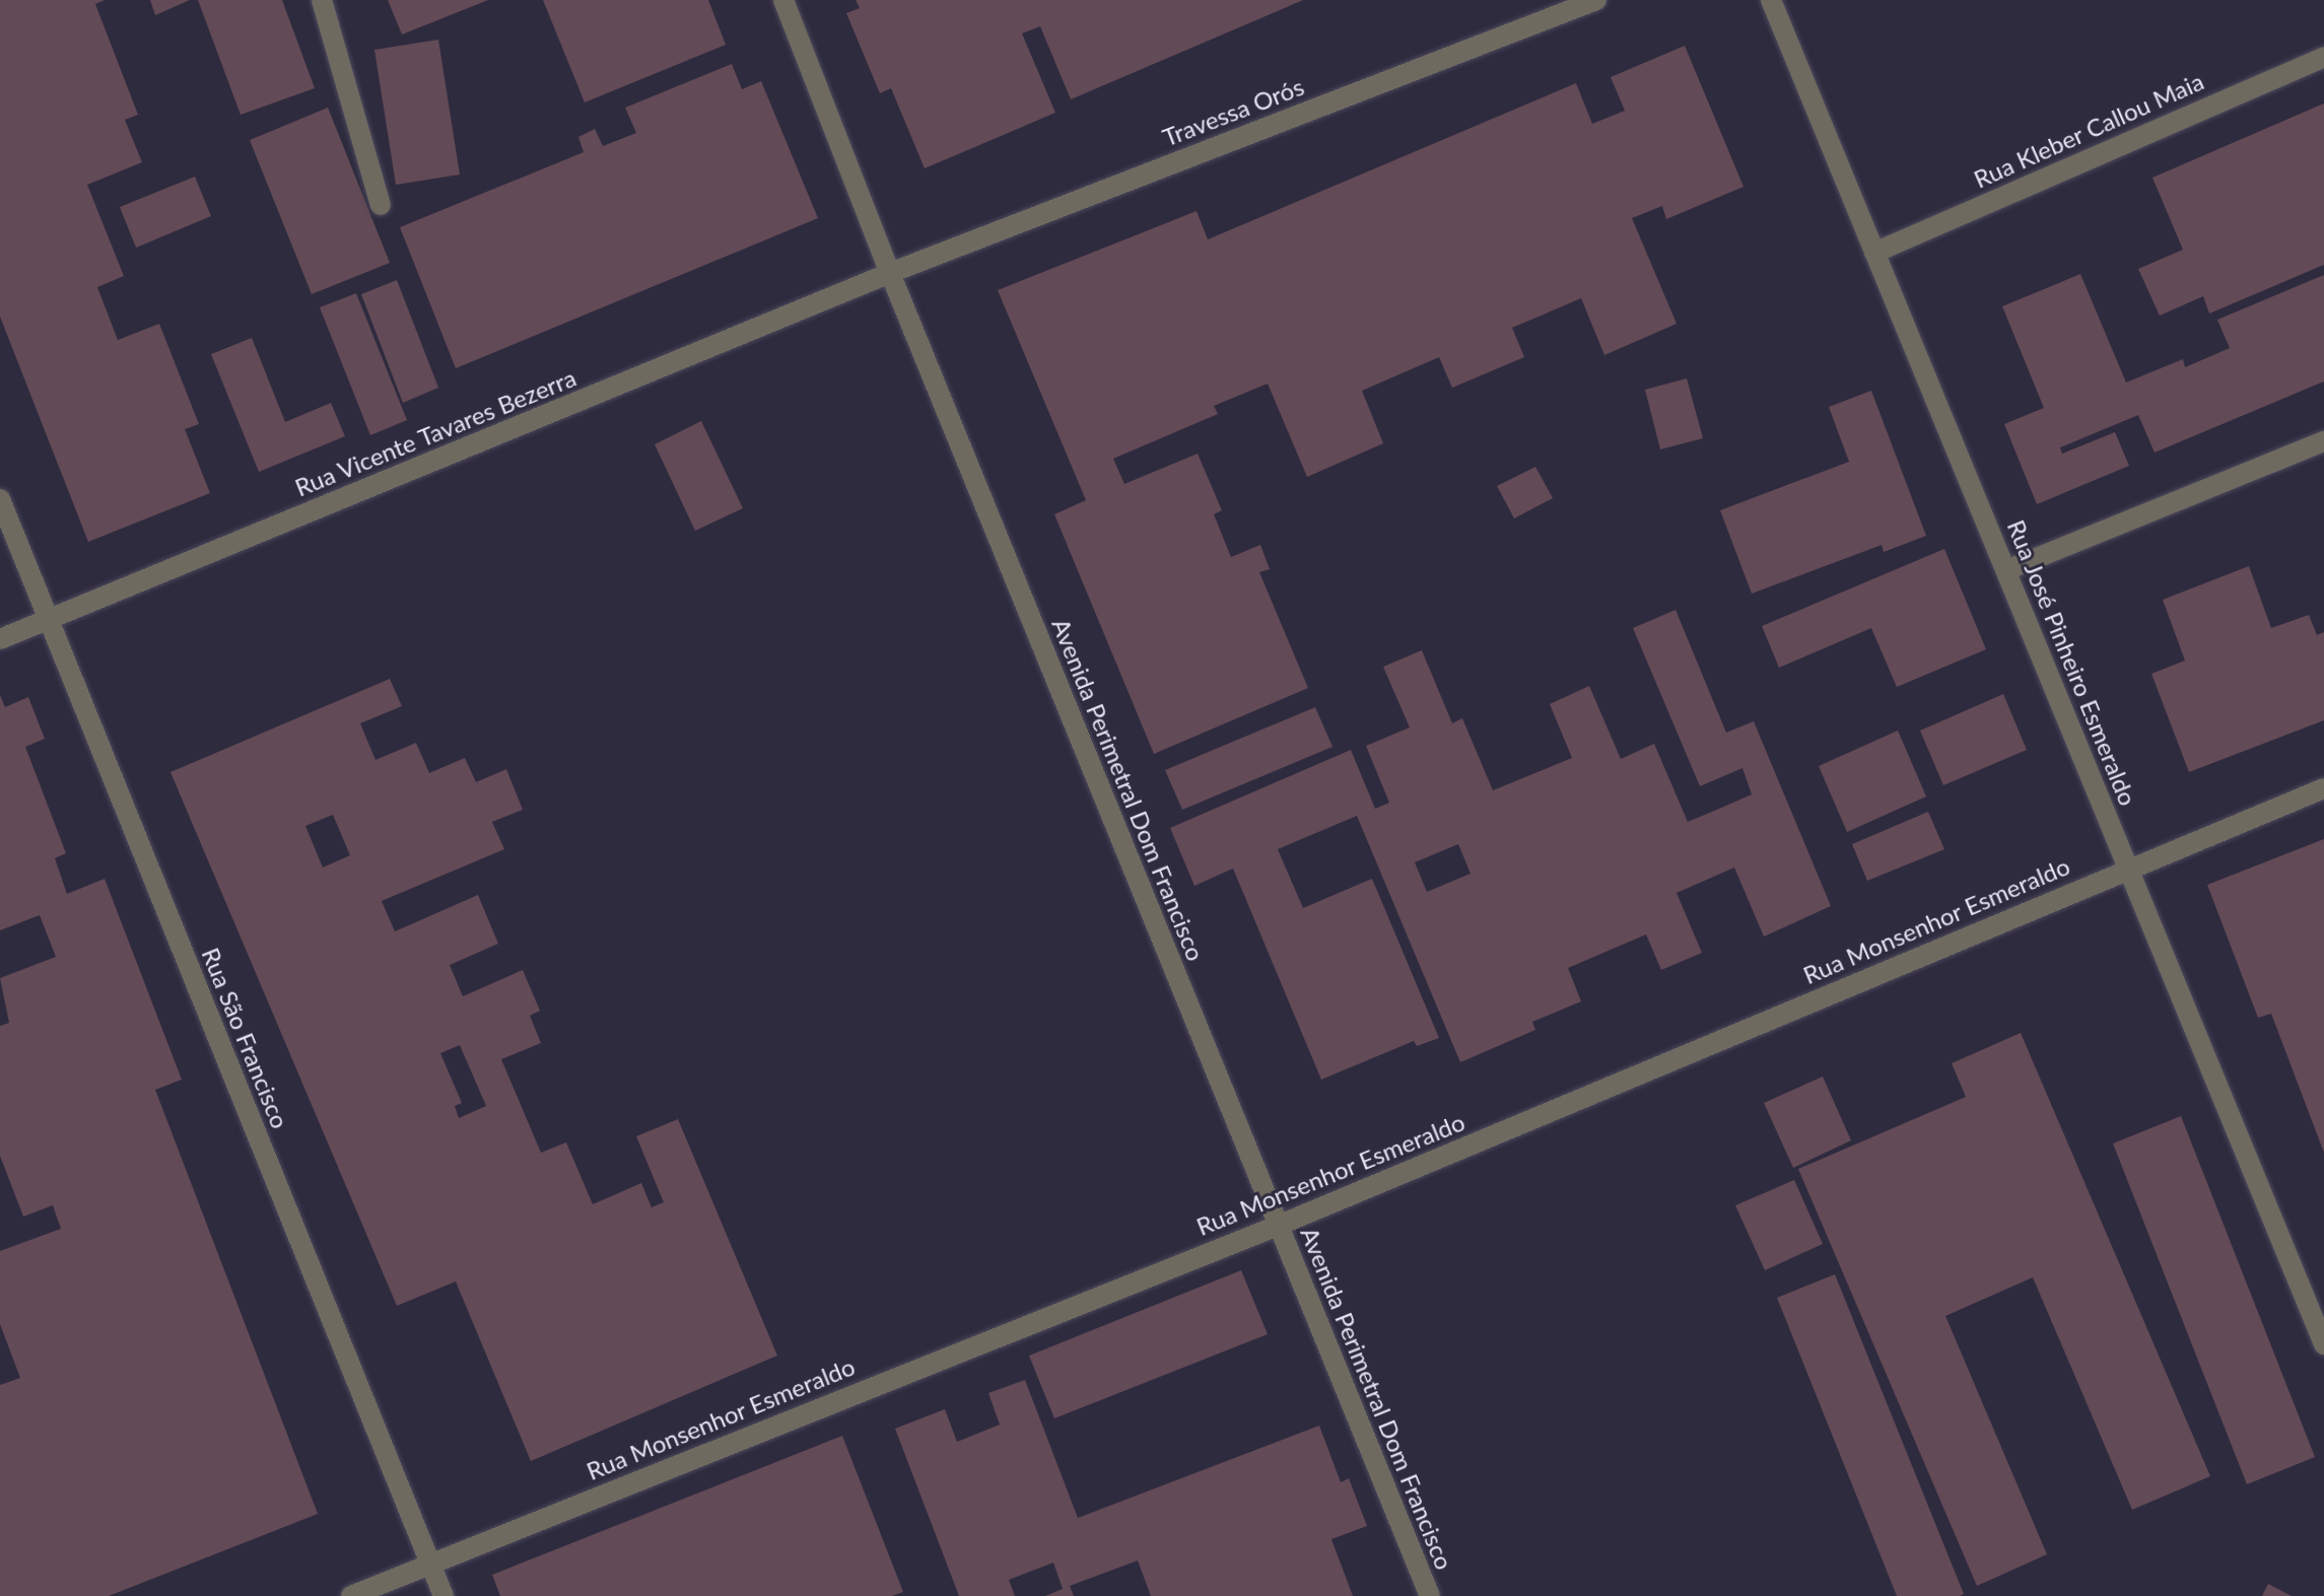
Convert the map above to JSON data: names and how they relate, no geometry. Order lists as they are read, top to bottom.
{
  "streets": {
    "street": [
      "Travessa Orós",
      "Rua Kleber Callou Maia",
      "Rua Vicente Tavares Bezerra",
      "Rua José Pinheiro Esmeraldo",
      "Avenida Perimetral Dom Francisco",
      "Rua Monsenhor Esmeraldo",
      "Rua São Francisco"
    ]
  },
  "crossings": [
    ["Travessa Orós", "Rua Vicente Tavares Bezerra"],
    ["Travessa Orós", "Avenida Perimetral Dom Francisco"],
    ["Rua Kleber Callou Maia", "Rua José Pinheiro Esmeraldo"],
    ["Rua Vicente Tavares Bezerra", "Avenida Perimetral Dom Francisco"],
    ["Rua Vicente Tavares Bezerra", "Rua São Francisco"],
    ["Rua José Pinheiro Esmeraldo", "Rua Monsenhor Esmeraldo"],
    ["Avenida Perimetral Dom Francisco", "Rua Monsenhor Esmeraldo"],
    ["Rua Monsenhor Esmeraldo", "Rua São Francisco"]
  ]
}
